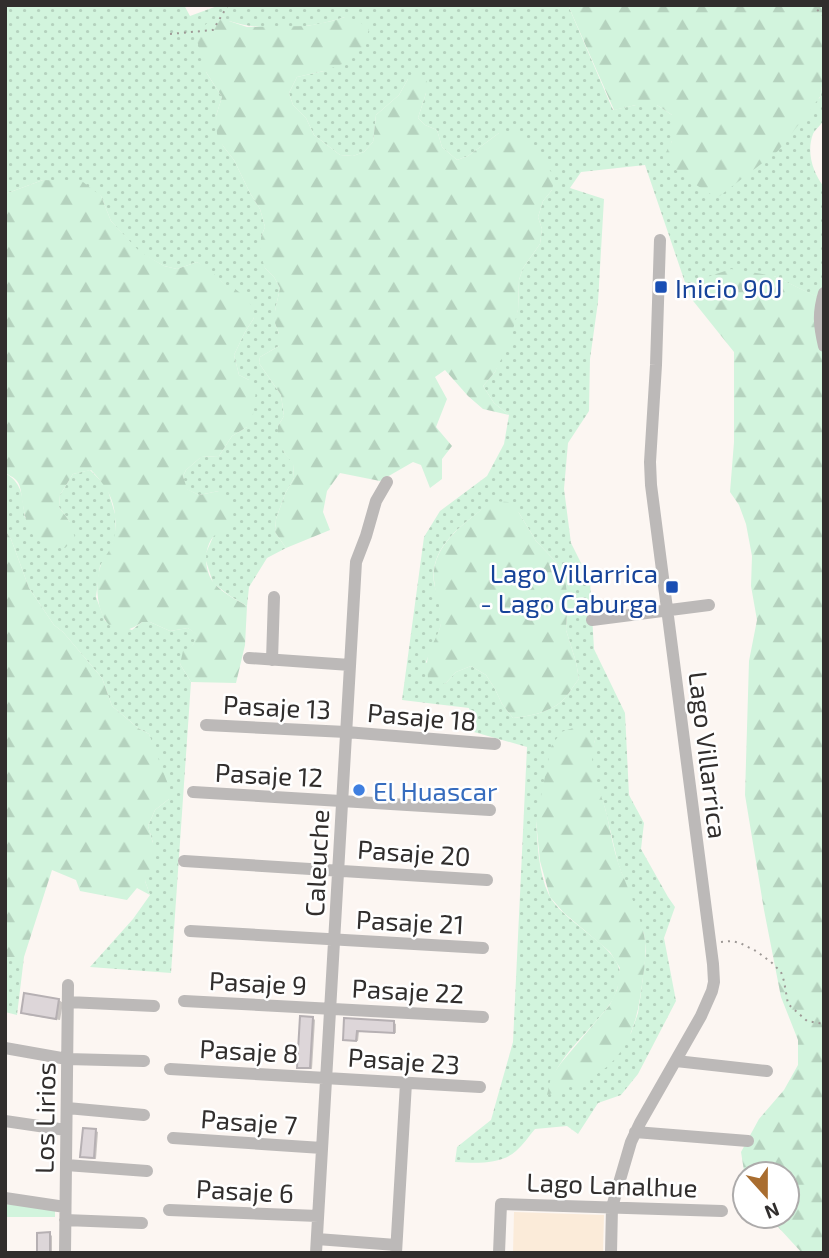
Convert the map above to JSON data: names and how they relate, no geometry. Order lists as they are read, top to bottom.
{
  "streets": {
    "street": [
      "Pasaje 13",
      "Pasaje 18",
      "Lago Villarrica",
      "Pasaje 12",
      "Pasaje 20",
      "Caleuche",
      "Pasaje 21",
      "Pasaje 9",
      "Pasaje 22",
      "Pasaje 8",
      "Pasaje 23",
      "Los Lirios",
      "Pasaje 7",
      "Lago Lanalhue",
      "Pasaje 6"
    ]
  },
  "crossings": [
    ["Pasaje 13", "Pasaje 18"],
    ["Pasaje 13", "Caleuche"],
    ["Pasaje 18", "Caleuche"],
    ["Lago Villarrica", "Lago Lanalhue"],
    ["Pasaje 12", "Caleuche"],
    ["Pasaje 20", "Caleuche"],
    ["Caleuche", "Pasaje 21"],
    ["Caleuche", "Pasaje 9"],
    ["Caleuche", "Pasaje 22"],
    ["Caleuche", "Pasaje 8"],
    ["Caleuche", "Pasaje 23"],
    ["Caleuche", "Pasaje 7"],
    ["Caleuche", "Pasaje 6"],
    ["Pasaje 9", "Pasaje 22"],
    ["Pasaje 8", "Pasaje 23"]
  ],
  "places": {
    "transit": ["Inicio 90J", "Lago Villarrica - Lago Caburga"],
    "other": ["El Huascar"]
  },
  "north": "bottom"
}
